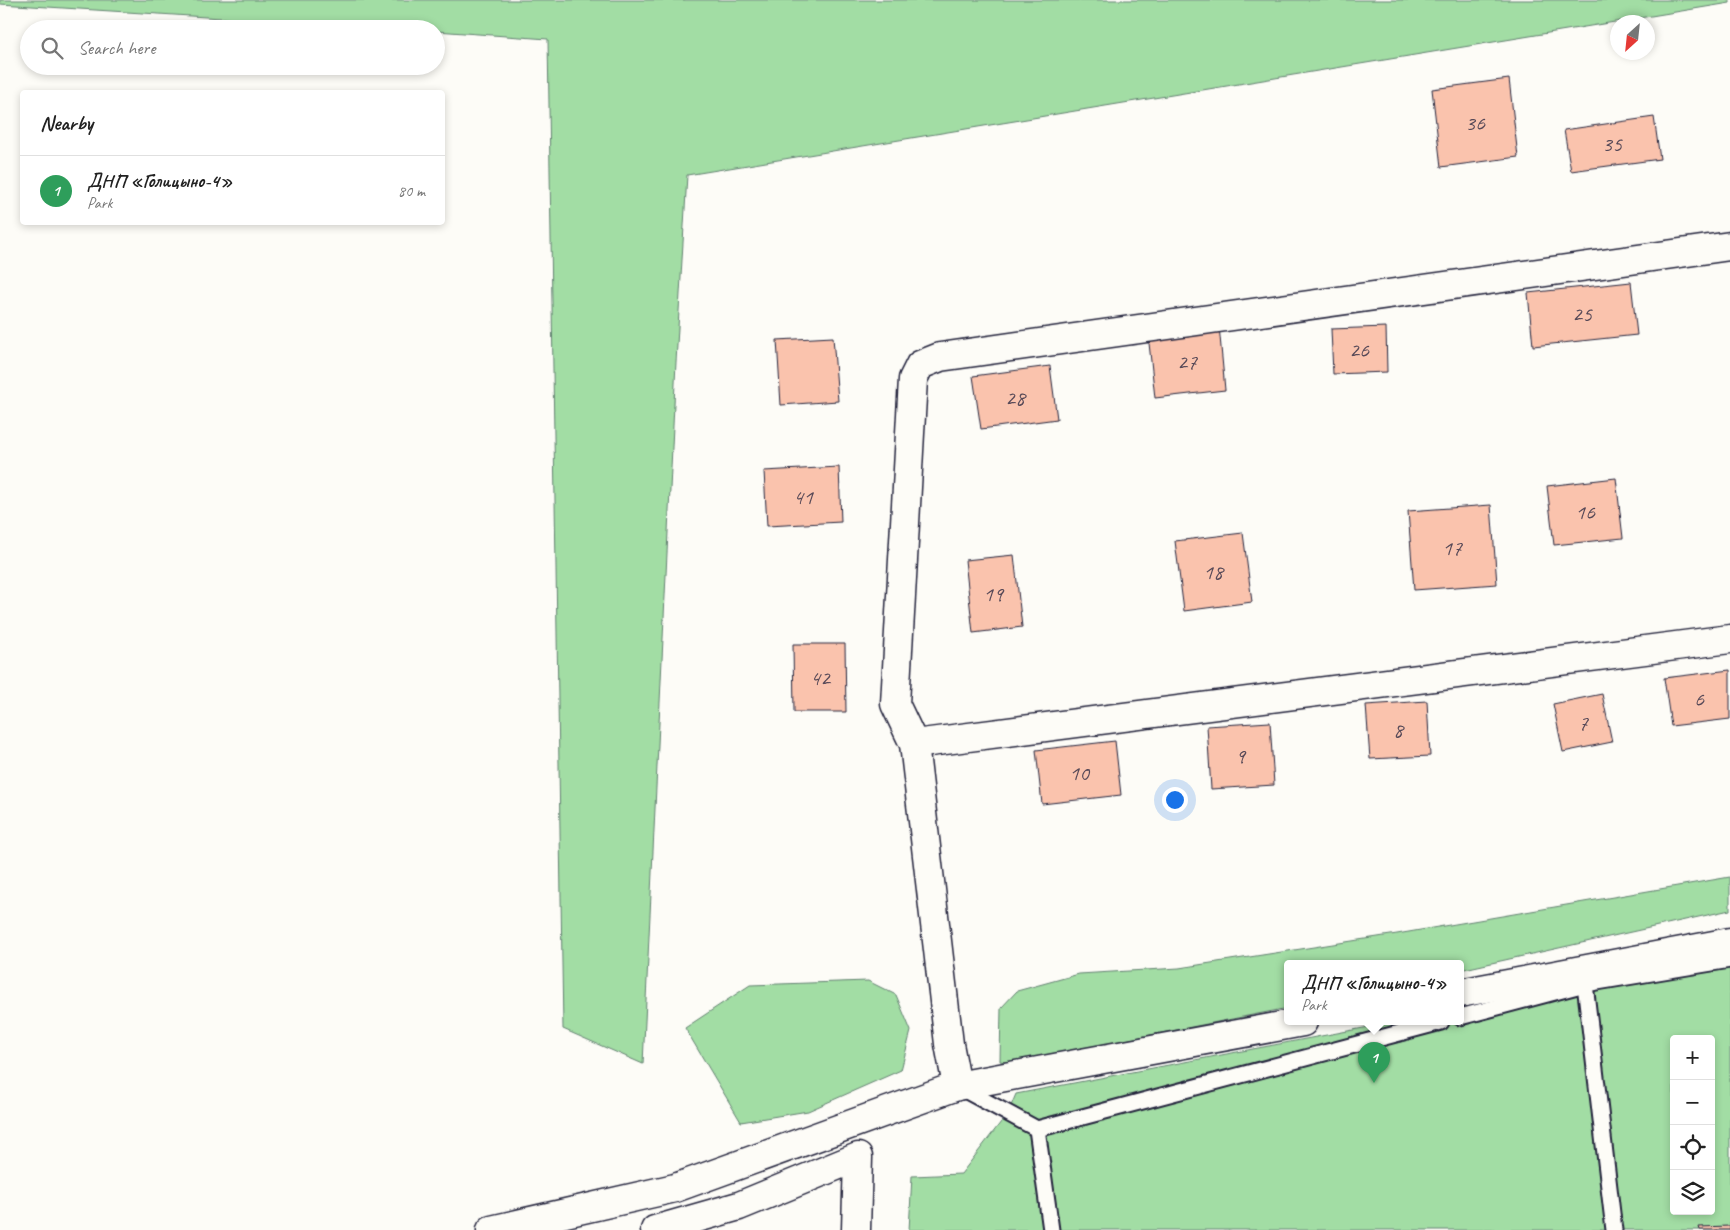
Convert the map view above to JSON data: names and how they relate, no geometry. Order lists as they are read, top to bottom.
{
  "house_numbers": [
    "36",
    "35",
    "25",
    "26",
    "27",
    "28",
    "41",
    "16",
    "17",
    "18",
    "19",
    "42",
    "6",
    "7",
    "8",
    "9",
    "10"
  ],
  "north": "bottom left",
  "page": {
    "search": "Search here",
    "heading": "Nearby",
    "list": [
      {
        "mark": "1",
        "name": "ДНП «Голицыно-4»",
        "note": "Park",
        "value": "80 m"
      }
    ],
    "popup": ["ДНП «Голицыно-4»", "Park"],
    "map_buttons": ["+", "−"],
    "pins": "1"
  }
}
